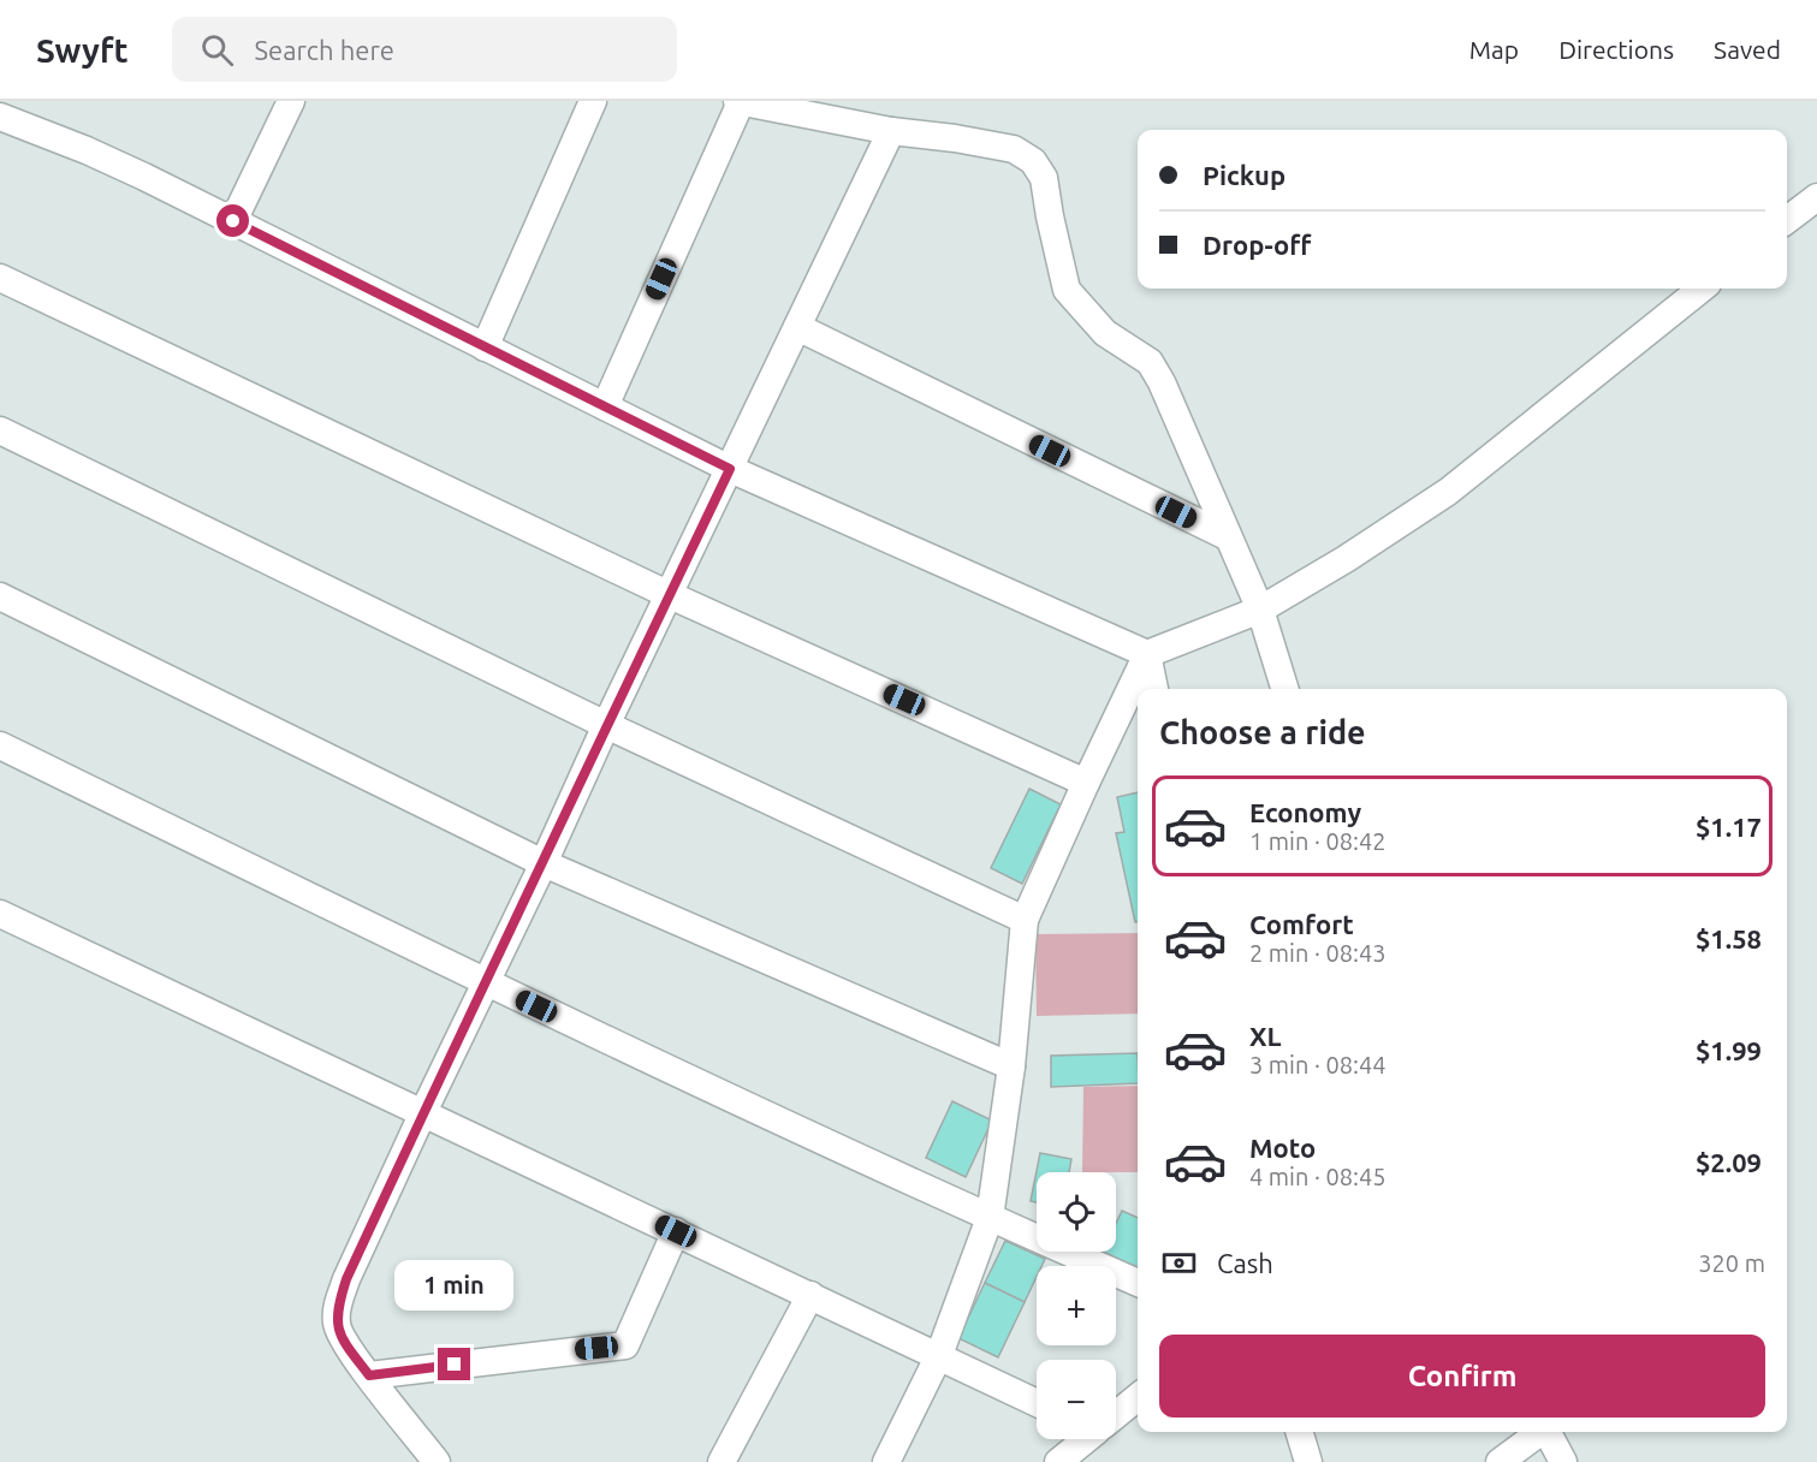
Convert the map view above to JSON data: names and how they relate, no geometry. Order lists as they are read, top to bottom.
{
  "page": {
    "header": "Swyft",
    "search": "Search here",
    "nav": ["Map", "Directions", "Saved"],
    "banner": ["Pickup", "Drop-off"],
    "heading": "Choose a ride",
    "list": [
      {
        "name": "Economy",
        "note": "1 min · 08:42",
        "value": "$1.17"
      },
      {
        "name": "Comfort",
        "note": "2 min · 08:43",
        "value": "$1.58"
      },
      {
        "name": "XL",
        "note": "3 min · 08:44",
        "value": "$1.99"
      },
      {
        "name": "Moto",
        "note": "4 min · 08:45",
        "value": "$2.09"
      }
    ],
    "map_buttons": ["+", "−"],
    "pay": ["Cash", "320 m"],
    "bubble": "1 min",
    "buttons": "Confirm"
  }
}
